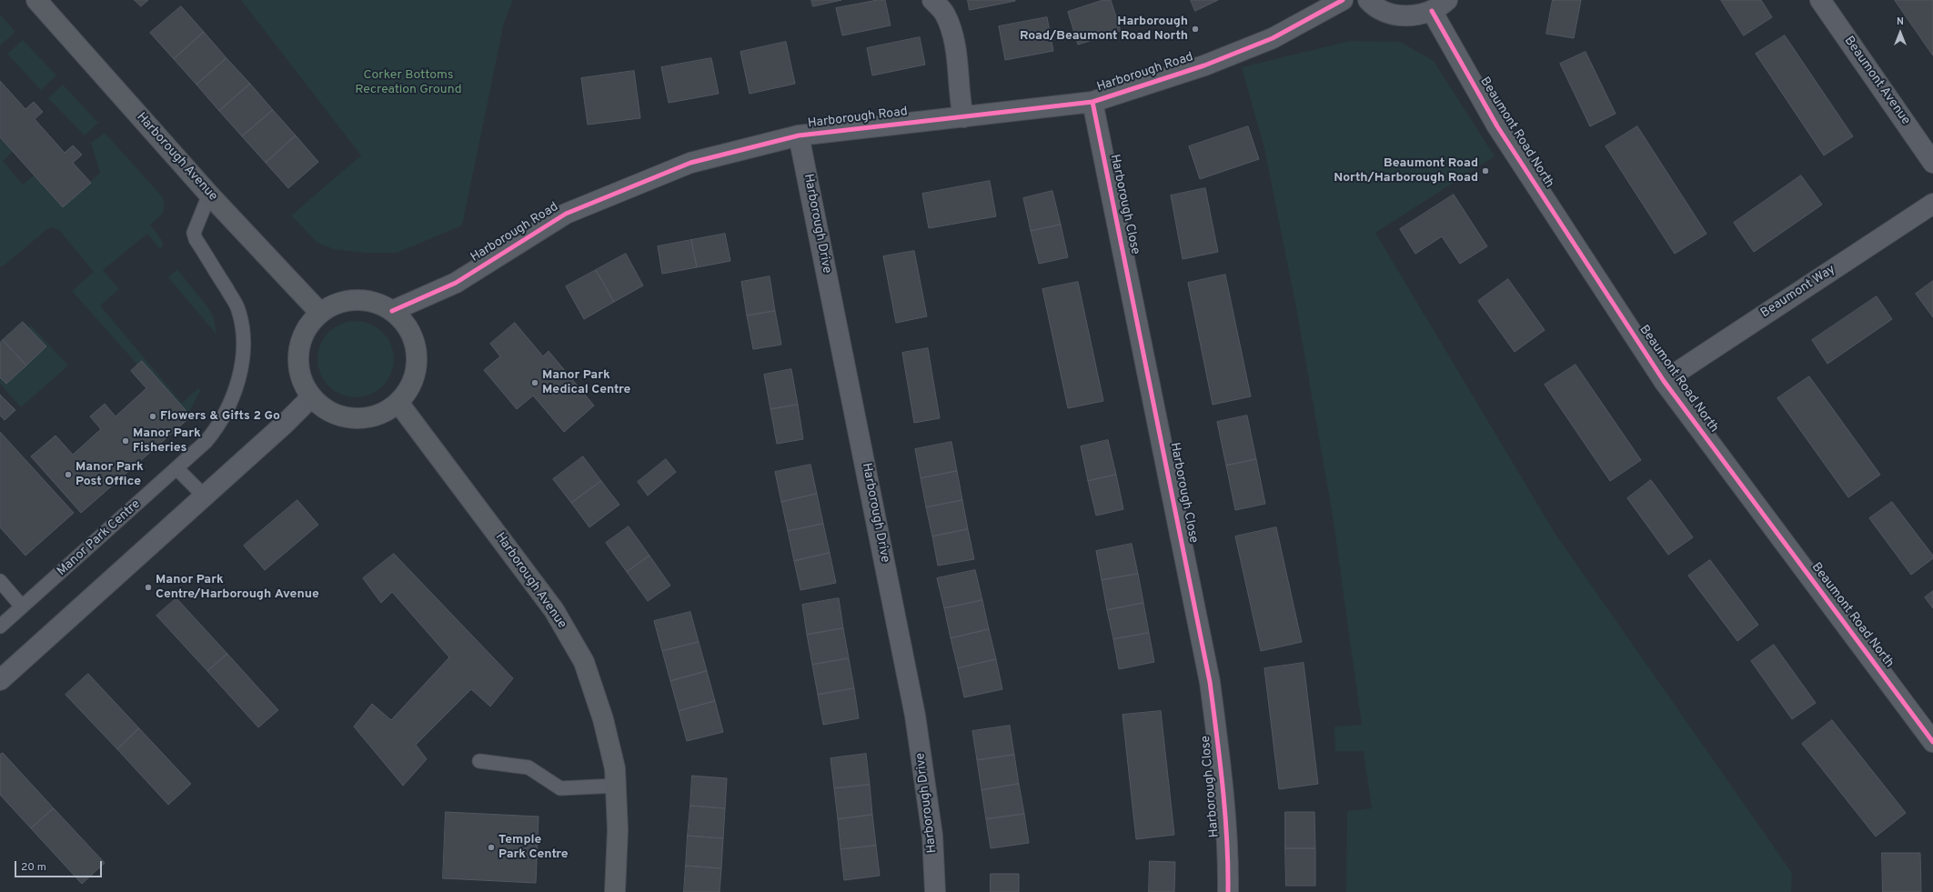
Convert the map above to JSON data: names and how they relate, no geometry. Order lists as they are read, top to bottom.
{
  "streets": {
    "street": [
      "Harborough Road",
      "Beaumont Avenue",
      "Beaumont Road North",
      "Harborough Avenue",
      "Harborough Close",
      "Harborough Drive",
      "Beaumont Way"
    ],
    "lane": ["Manor Park Centre"]
  },
  "crossings": [
    ["Harborough Road", "Harborough Avenue"],
    ["Harborough Road", "Harborough Close"],
    ["Harborough Road", "Harborough Drive"],
    ["Beaumont Road North", "Beaumont Way"],
    ["Harborough Avenue", "Manor Park Centre"]
  ],
  "parks": ["Corker Bottoms Recreation Ground"],
  "places": [
    "Harborough Road/Beaumont Road North",
    "Beaumont Road North/Harborough Road",
    "Manor Park Medical Centre",
    "Flowers & Gifts 2 Go",
    "Manor Park Fisheries",
    "Manor Park Post Office",
    "Manor Park Centre/Harborough Avenue",
    "Temple Park Centre"
  ],
  "scale_bar": "20 m",
  "north": "top"
}
